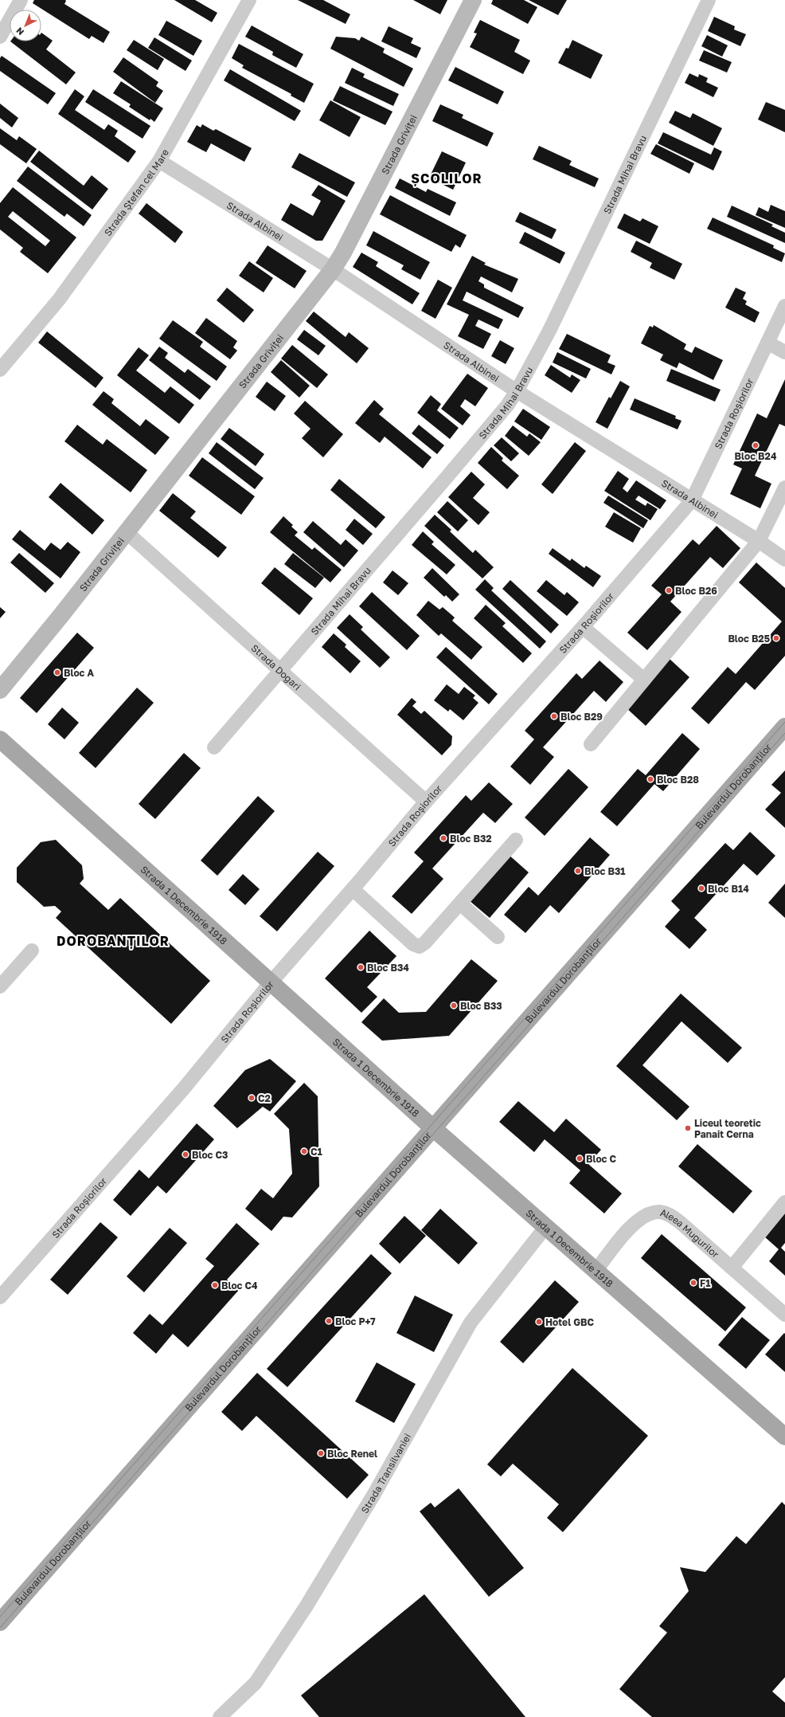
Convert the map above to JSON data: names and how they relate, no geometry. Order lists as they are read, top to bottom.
{
  "streets": {
    "main road": ["Strada Griviței", "Bulevardul Dorobanților", "Strada 1 Decembrie 1918"],
    "street": [
      "Strada Mihai Bravu",
      "Strada Ștefan cel Mare",
      "Strada Albinei",
      "Strada Roșiorilor",
      "Strada Dogari",
      "Aleea Mugurilor",
      "Strada Transilvaniei"
    ]
  },
  "crossings": [
    ["Strada Griviței", "Strada Albinei"],
    ["Strada Griviței", "Strada Dogari"],
    ["Strada Mihai Bravu", "Strada Albinei"],
    ["Strada Mihai Bravu", "Strada Dogari"],
    ["Strada Ștefan cel Mare", "Strada Albinei"],
    ["Strada Albinei", "Strada Roșiorilor"],
    ["Strada Roșiorilor", "Strada Dogari"],
    ["Strada Roșiorilor", "Strada 1 Decembrie 1918"],
    ["Bulevardul Dorobanților", "Strada 1 Decembrie 1918"],
    ["Strada 1 Decembrie 1918", "Aleea Mugurilor"],
    ["Strada 1 Decembrie 1918", "Strada Transilvaniei"]
  ],
  "districts": ["ȘCOLILOR", "DOROBANȚILOR"],
  "places": [
    "Bloc B24",
    "Bloc B26",
    "Bloc B25",
    "Bloc A",
    "Bloc B29",
    "Bloc B28",
    "Bloc B32",
    "Bloc B31",
    "Bloc B14",
    "Bloc B34",
    "Bloc B33",
    "C2",
    "Liceul teoretic Panait Cerna",
    "C1",
    "Bloc C3",
    "Bloc C",
    "F1",
    "Bloc C4",
    "Bloc P+7",
    "Hotel GBC",
    "Bloc Renel"
  ],
  "north": "bottom left"
}
